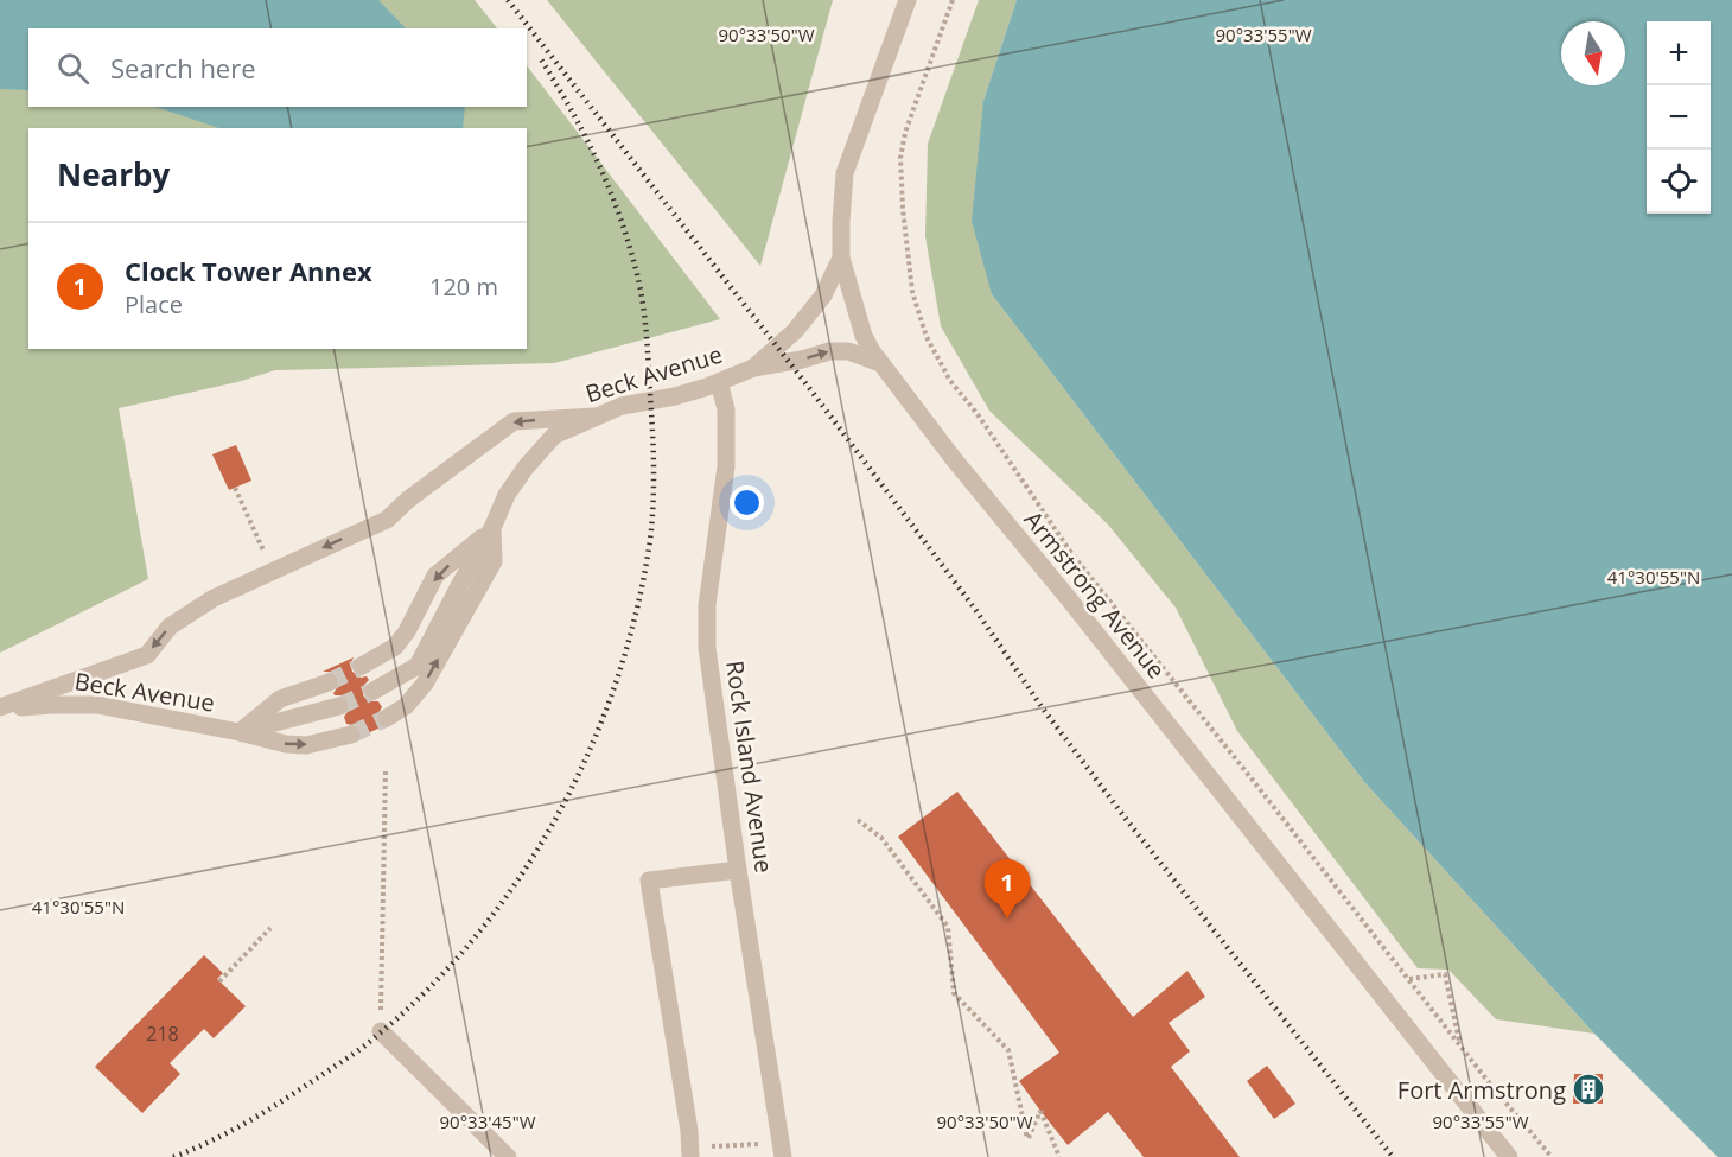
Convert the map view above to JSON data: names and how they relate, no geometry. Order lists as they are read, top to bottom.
{
  "streets": {
    "street": ["Beck Avenue", "Armstrong Avenue", "Rock Island Avenue"]
  },
  "crossings": [
    ["Beck Avenue", "Armstrong Avenue"],
    ["Beck Avenue", "Rock Island Avenue"]
  ],
  "places": {
    "building": ["Fort Armstrong"]
  },
  "house_numbers": ["218"],
  "north": "bottom",
  "page": {
    "map_buttons": ["+", "−"],
    "search": "Search here",
    "heading": "Nearby",
    "list": [
      {
        "mark": "1",
        "name": "Clock Tower Annex",
        "note": "Place",
        "value": "120 m"
      }
    ],
    "pins": "1"
  },
  "coordinates": [
    "90°33'50\"W",
    "90°33'55\"W",
    "41°30'55\"N",
    "90°33'45\"W"
  ]
}
